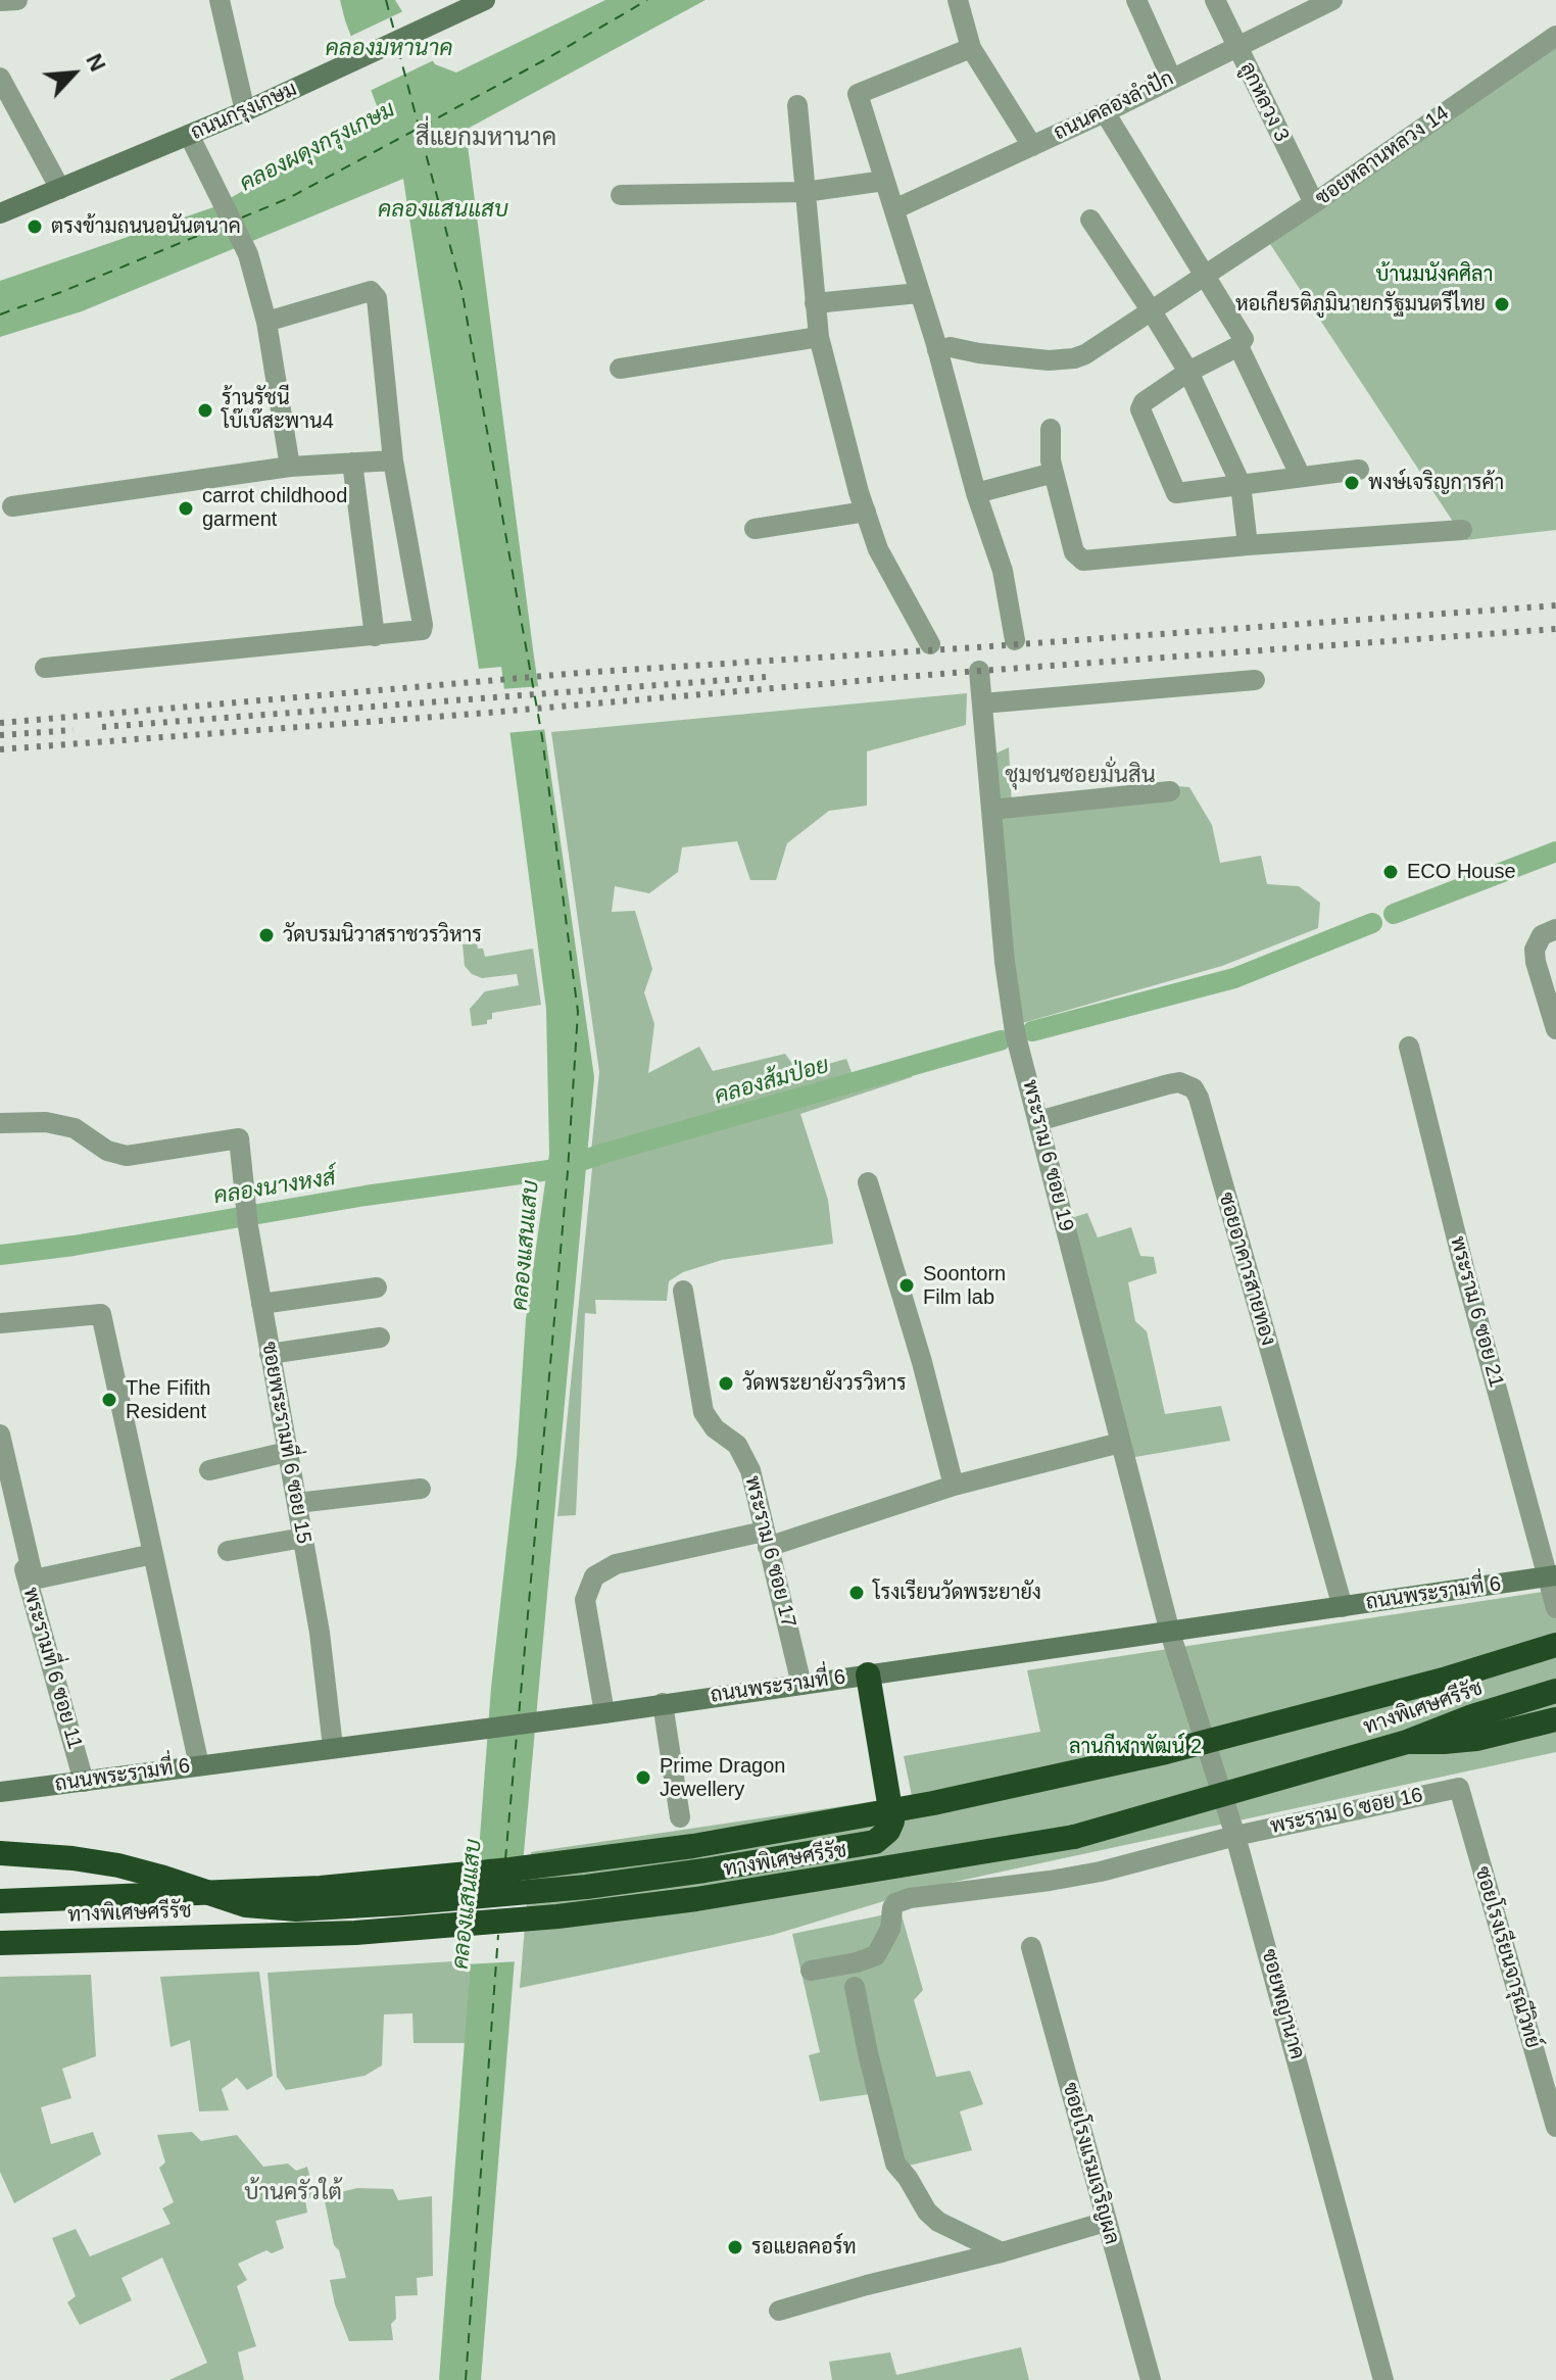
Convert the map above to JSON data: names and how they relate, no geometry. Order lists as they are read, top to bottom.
{
  "streets": {
    "highway": ["ทางพิเศษศรีรัช"],
    "main road": ["ถนนกรุงเกษม", "ถนนพระรามที่ 6"],
    "street": [
      "ลูกหลวง 3",
      "ถนนคลองลำปัก",
      "ซอยหลานหลวง 14",
      "พระราม 6 ซอย 19",
      "ซอยอาคารสายทอง",
      "พระราม 6 ซอย 21",
      "ซอยพระรามที่ 6 ซอย 15",
      "พระราม 6 ซอย 17",
      "พระรามที่ 6 ซอย 11",
      "พระราม 6 ซอย 16",
      "ซอยโรงเรียนจารุณีวิทย์",
      "ซอยพญานาค",
      "ซอยโรงแรมเจริญผล"
    ]
  },
  "crossings": [
    ["ลูกหลวง 3", "ถนนคลองลำปัก"],
    ["ลูกหลวง 3", "ซอยหลานหลวง 14"],
    ["พระราม 6 ซอย 19", "ซอยอาคารสายทอง"],
    ["พระราม 6 ซอย 19", "ถนนพระรามที่ 6"],
    ["พระราม 6 ซอย 19", "ซอยพญานาค"],
    ["ซอยอาคารสายทอง", "ถนนพระรามที่ 6"],
    ["พระราม 6 ซอย 21", "ถนนพระรามที่ 6"],
    ["ซอยพระรามที่ 6 ซอย 15", "ถนนพระรามที่ 6"],
    ["พระราม 6 ซอย 17", "ถนนพระรามที่ 6"],
    ["ถนนพระรามที่ 6", "พระรามที่ 6 ซอย 11"],
    ["ถนนพระรามที่ 6", "ซอยพญานาค"],
    ["พระราม 6 ซอย 16", "ซอยโรงเรียนจารุณีวิทย์"],
    ["พระราม 6 ซอย 16", "ซอยพญานาค"]
  ],
  "districts": ["สี่แยกมหานาค", "ชุมชนซอยมั่นสิน", "บ้านครัวใต้"],
  "water": [
    "คลองมหานาค",
    "คลองผดุงกรุงเกษม",
    "คลองแสนแสบ",
    "คลองส้มป่อย",
    "คลองนางหงส์"
  ],
  "parks": ["บ้านมนังคศิลา", "ลานกีฬาพัฒน์ 2"],
  "places": [
    "ตรงข้ามถนนอนันตนาค",
    "หอเกียรติภูมินายกรัฐมนตรีไทย",
    "ร้านรัชนี โบ๊เบ๊สะพาน4",
    "พงษ์เจริญการค้า",
    "carrot childhood garment",
    "ECO House",
    "วัดบรมนิวาสราชวรวิหาร",
    "Soontorn Film lab",
    "วัดพระยายังวรวิหาร",
    "The Fifith Resident",
    "โรงเรียนวัดพระยายัง",
    "Prime Dragon Jewellery",
    "รอแยลคอร์ท"
  ],
  "north": "top right"
}
